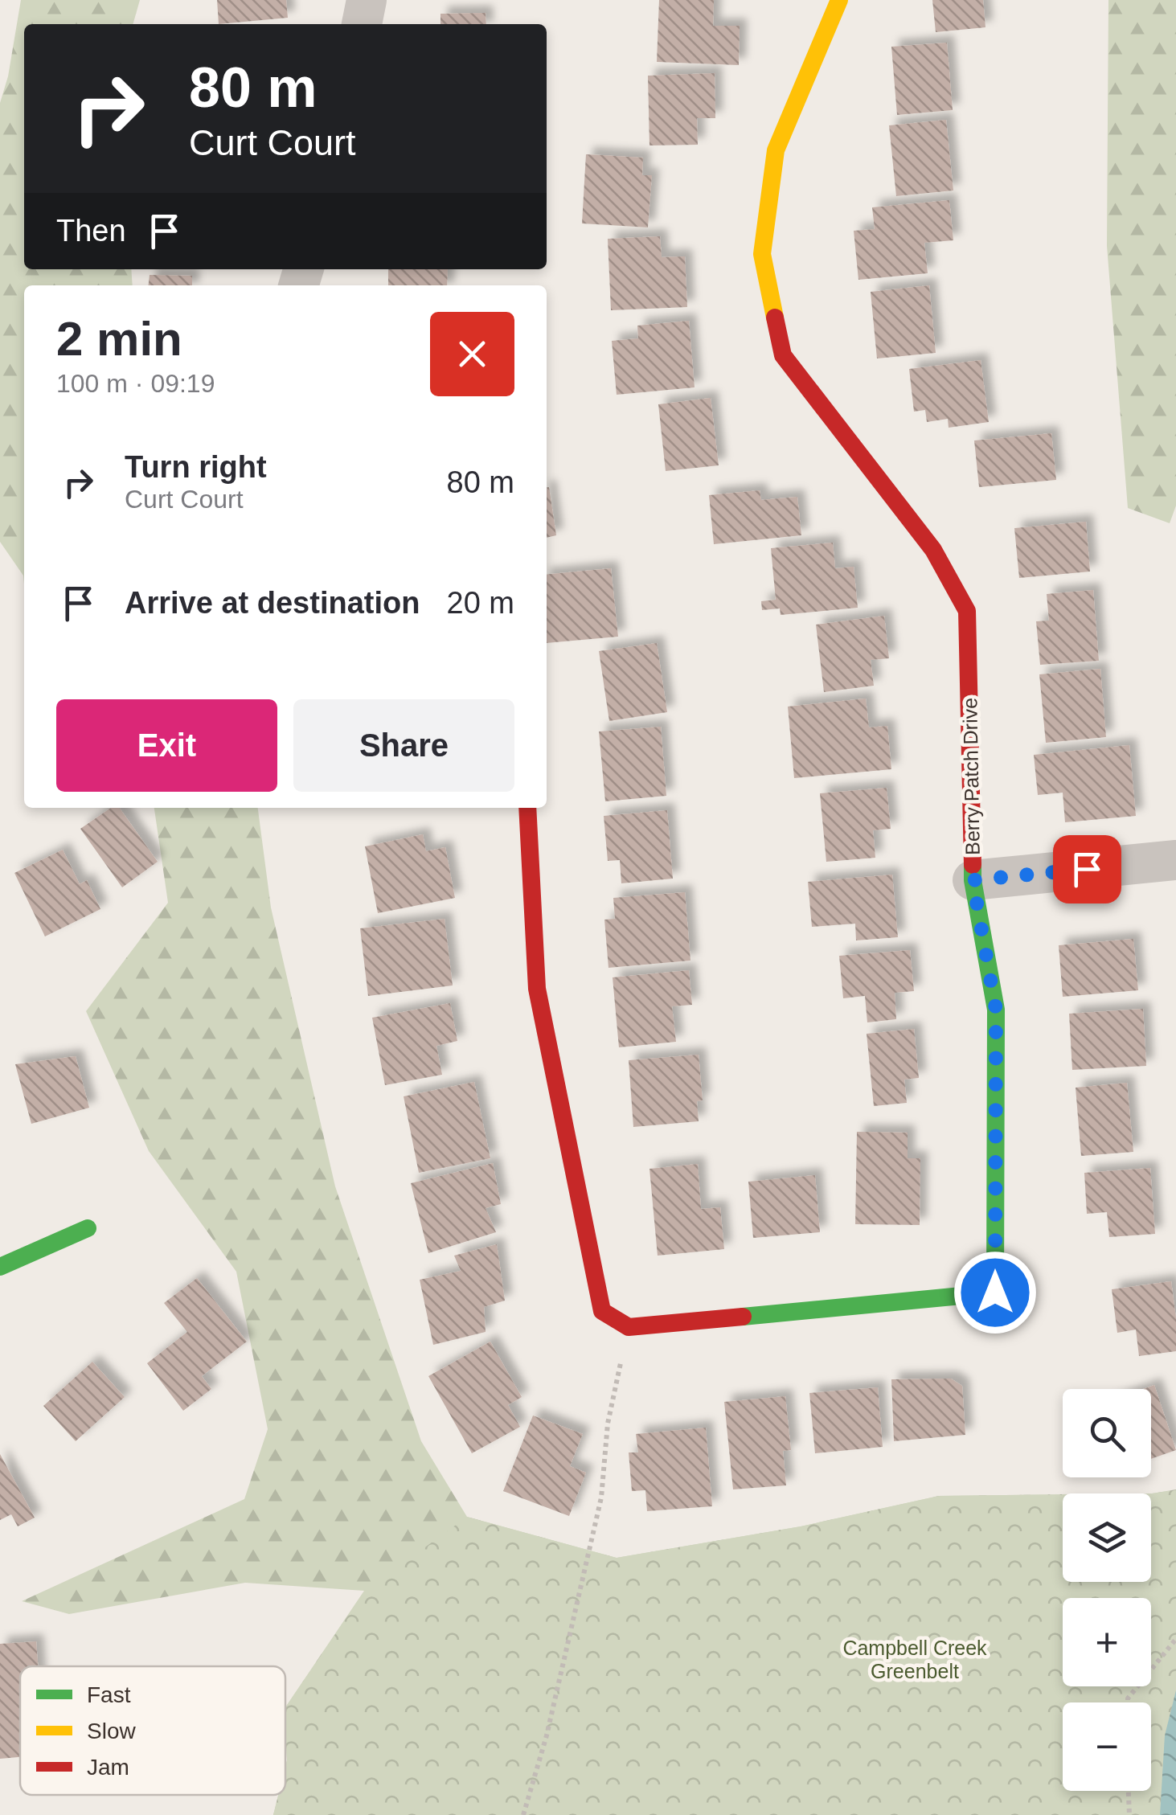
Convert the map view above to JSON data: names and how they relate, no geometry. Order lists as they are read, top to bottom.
{
  "streets": {
    "street": ["Berry Patch Drive"]
  },
  "parks": ["Campbell Creek Greenbelt"],
  "legend": ["Fast", "Slow", "Jam"],
  "page": {
    "turn": ["80 m", "Curt Court"],
    "then": "Then",
    "heading": ["2 min", "100 m · 09:19"],
    "list": [
      {
        "name": "Turn right",
        "note": "Curt Court",
        "value": "80 m"
      },
      {
        "name": "Arrive at destination",
        "value": "20 m"
      }
    ],
    "buttons": ["Exit", "Share"],
    "map_buttons": ["+", "−"]
  }
}
